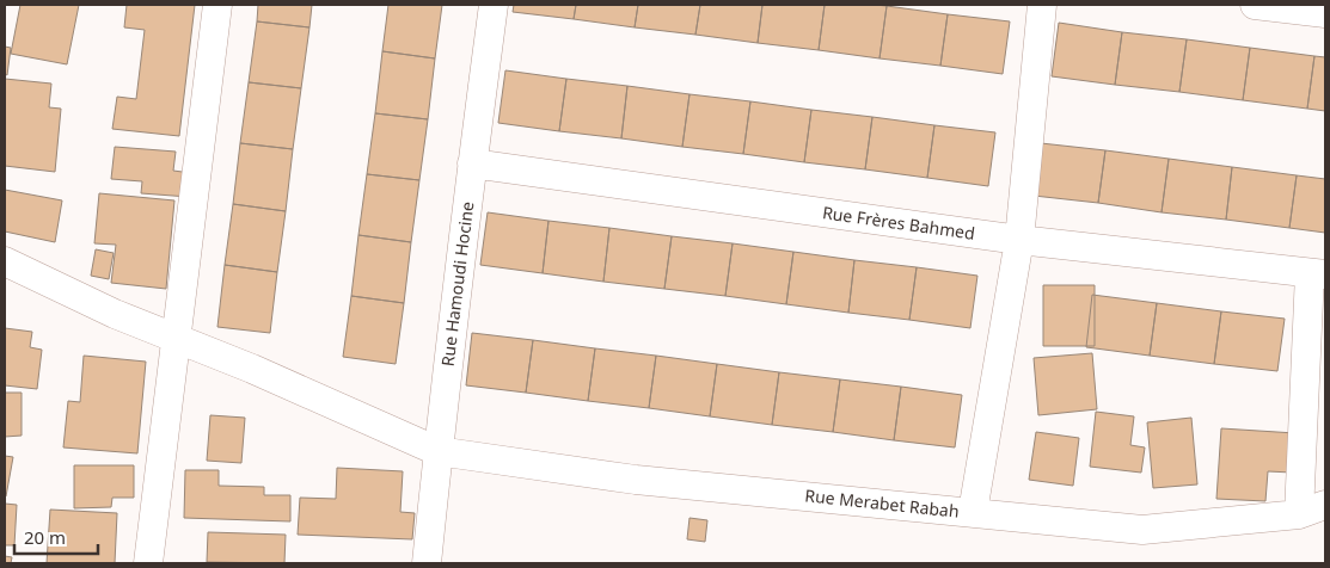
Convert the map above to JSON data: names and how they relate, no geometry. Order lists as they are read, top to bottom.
{
  "streets": {
    "street": ["Rue Frères Bahmed", "Rue Hamoudi Hocine", "Rue Merabet Rabah"]
  },
  "crossings": [
    ["Rue Frères Bahmed", "Rue Hamoudi Hocine"],
    ["Rue Hamoudi Hocine", "Rue Merabet Rabah"]
  ],
  "scale_bar": "20 m"
}
